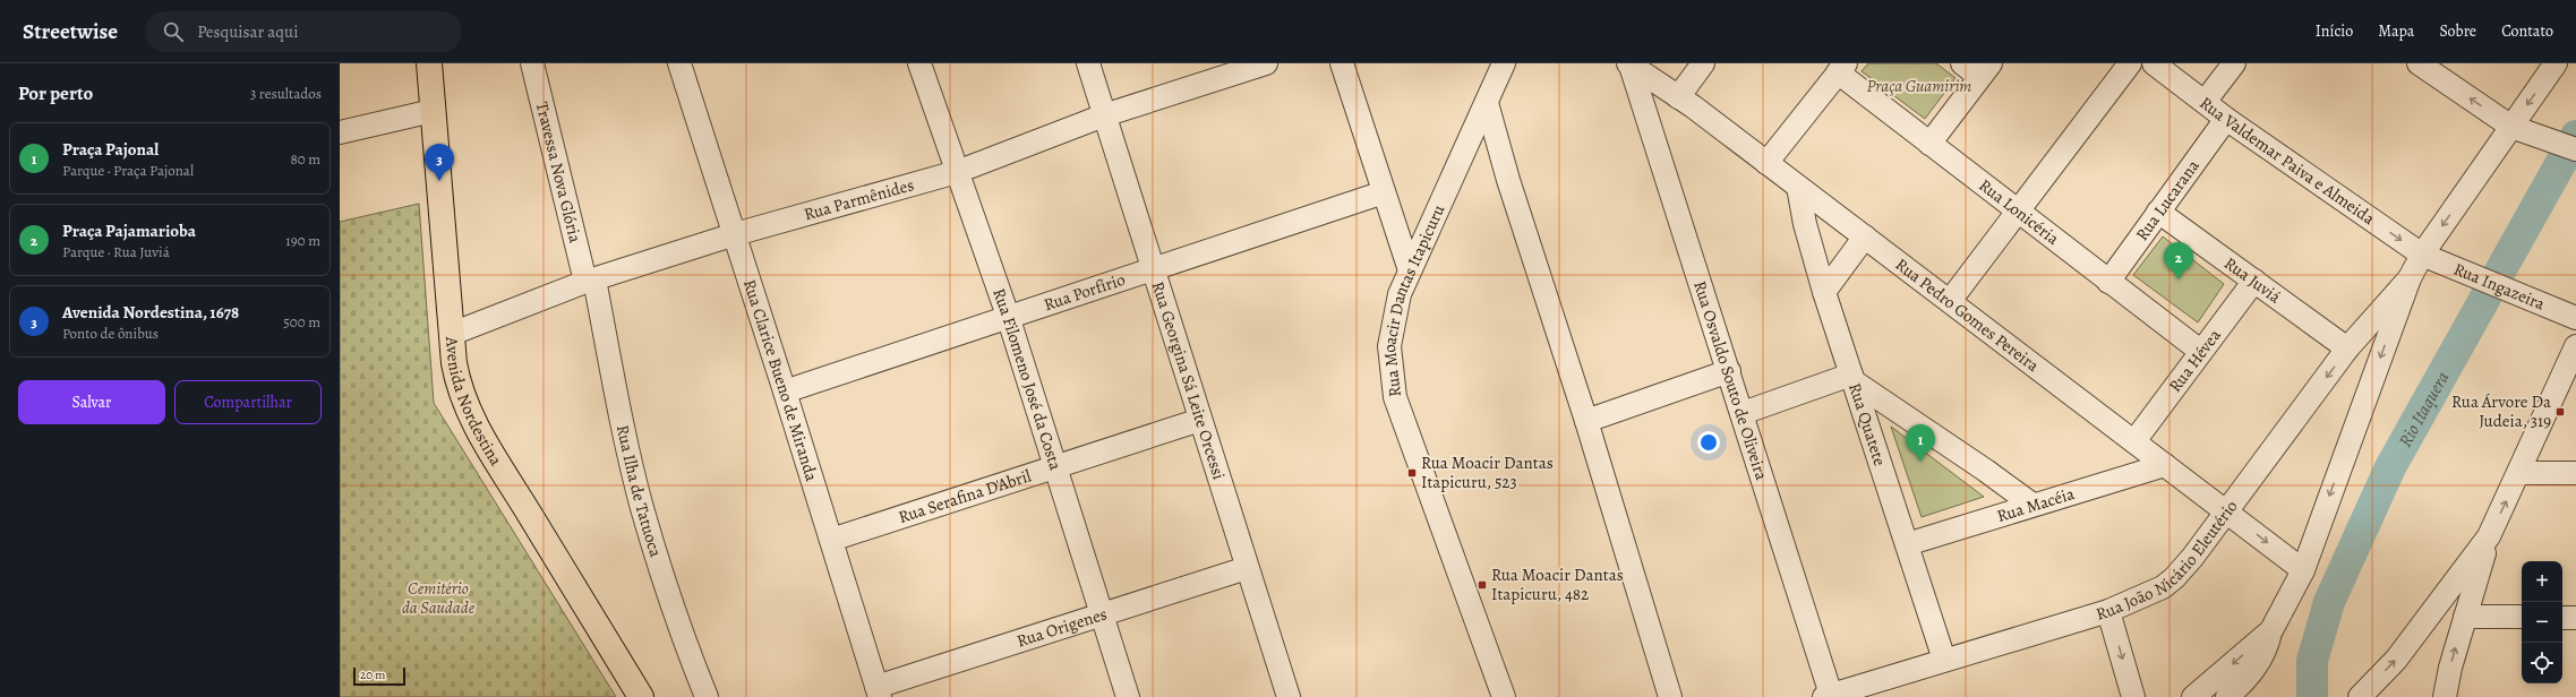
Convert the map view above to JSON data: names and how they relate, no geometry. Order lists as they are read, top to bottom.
{
  "streets": {
    "main road": ["Avenida Nordestina"],
    "street": [
      "Rua Valdemar Paiva e Almeida",
      "Travessa Nova Glória",
      "Rua Parmênides",
      "Rua Lucarana",
      "Rua Lonicéria",
      "Rua Juviá",
      "Rua Ingazeira",
      "Rua Porfírio",
      "Rua Moacir Dantas Itapicuru",
      "Rua Pedro Gomes Pereira",
      "Rua Hévea",
      "Rua Filomeno José da Costa",
      "Rua Clarice Bueno de Miranda",
      "Rua Georgina Sá Leite Orcessi",
      "Rua Osvaldo Souto de Oliveira",
      "Rua Quatete",
      "Rua Ilha de Tatuoca",
      "Rua Serafina D'Abril",
      "Rua Macéia",
      "Rua João Nicário Eleutério",
      "Rua Origenes"
    ]
  },
  "crossings": [
    ["Rua Valdemar Paiva e Almeida", "Rua Lucarana"],
    ["Rua Valdemar Paiva e Almeida", "Rua Ingazeira"],
    ["Travessa Nova Glória", "Rua Parmênides"],
    ["Travessa Nova Glória", "Rua Ilha de Tatuoca"],
    ["Rua Parmênides", "Rua Filomeno José da Costa"],
    ["Rua Parmênides", "Rua Clarice Bueno de Miranda"],
    ["Rua Parmênides", "Rua Georgina Sá Leite Orcessi"],
    ["Rua Parmênides", "Avenida Nordestina"],
    ["Rua Parmênides", "Rua Ilha de Tatuoca"],
    ["Rua Lucarana", "Rua Lonicéria"],
    ["Rua Lucarana", "Rua Juviá"],
    ["Rua Lonicéria", "Rua Hévea"],
    ["Rua Juviá", "Rua Hévea"],
    ["Rua Juviá", "Rua João Nicário Eleutério"],
    ["Rua Porfírio", "Rua Filomeno José da Costa"],
    ["Rua Porfírio", "Rua Clarice Bueno de Miranda"],
    ["Rua Porfírio", "Rua Georgina Sá Leite Orcessi"],
    ["Rua Pedro Gomes Pereira", "Rua Hévea"],
    ["Rua Pedro Gomes Pereira", "Rua Osvaldo Souto de Oliveira"],
    ["Rua Pedro Gomes Pereira", "Rua Quatete"],
    ["Rua Pedro Gomes Pereira", "Rua Macéia"],
    ["Rua Pedro Gomes Pereira", "Rua João Nicário Eleutério"],
    ["Rua Filomeno José da Costa", "Rua Serafina D'Abril"],
    ["Rua Filomeno José da Costa", "Rua Origenes"],
    ["Rua Clarice Bueno de Miranda", "Rua Serafina D'Abril"],
    ["Rua Clarice Bueno de Miranda", "Rua Origenes"],
    ["Rua Georgina Sá Leite Orcessi", "Rua Serafina D'Abril"],
    ["Rua Georgina Sá Leite Orcessi", "Rua Origenes"],
    ["Rua Osvaldo Souto de Oliveira", "Rua João Nicário Eleutério"],
    ["Rua Quatete", "Rua Macéia"],
    ["Rua Quatete", "Rua João Nicário Eleutério"]
  ],
  "water": ["Rio Itaquera"],
  "parks": ["Praça Guamirim", "Cemitério da Saudade"],
  "places": {
    "transit": ["Rua Árvore Da Judeia, 319", "Rua Moacir Dantas Itapicuru, 523", "Rua Moacir Dantas Itapicuru, 482"]
  },
  "scale_bar": "20 m",
  "page": {
    "header": "Streetwise",
    "search": "Pesquisar aqui",
    "nav": [
      "Início",
      "Mapa",
      "Sobre",
      "Contato"
    ],
    "heading": ["Por perto", "3 resultados"],
    "list": [
      {
        "mark": "1",
        "name": "Praça Pajonal",
        "note": "Parque · Praça Pajonal",
        "value": "80 m"
      },
      {
        "mark": "2",
        "name": "Praça Pajamarioba",
        "note": "Parque · Rua Juviá",
        "value": "190 m"
      },
      {
        "mark": "3",
        "name": "Avenida Nordestina, 1678",
        "note": "Ponto de ônibus",
        "value": "500 m"
      }
    ],
    "pins": ["3", "2", "1"],
    "buttons": ["Salvar", "Compartilhar"],
    "map_buttons": ["+", "−"],
    "scale": "20 m"
  }
}
